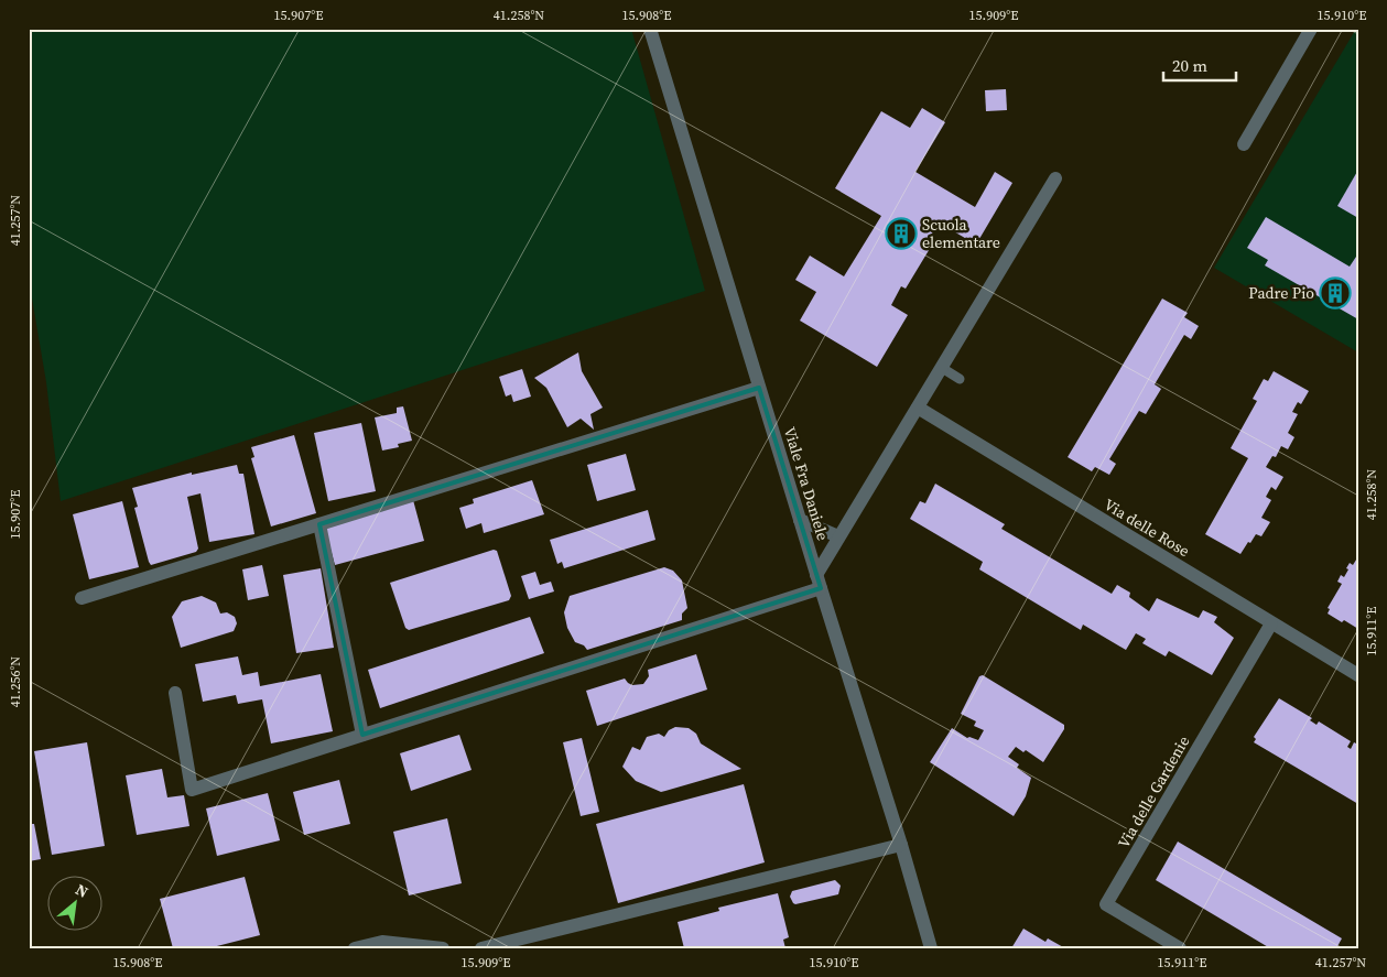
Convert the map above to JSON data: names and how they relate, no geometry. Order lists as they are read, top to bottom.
{
  "streets": {
    "street": ["Viale Fra Daniele", "Via delle Rose", "Via delle Gardenie"]
  },
  "crossings": [
    ["Via delle Rose", "Via delle Gardenie"]
  ],
  "places": {
    "building": ["Scuola elementare", "Padre Pio"]
  },
  "scale_bar": "20 m",
  "north": "top right",
  "coordinates": [
    "15.907°E",
    "41.258°N",
    "15.908°E",
    "15.909°E",
    "15.910°E",
    "41.257°N",
    "15.911°E",
    "41.256°N"
  ]
}
